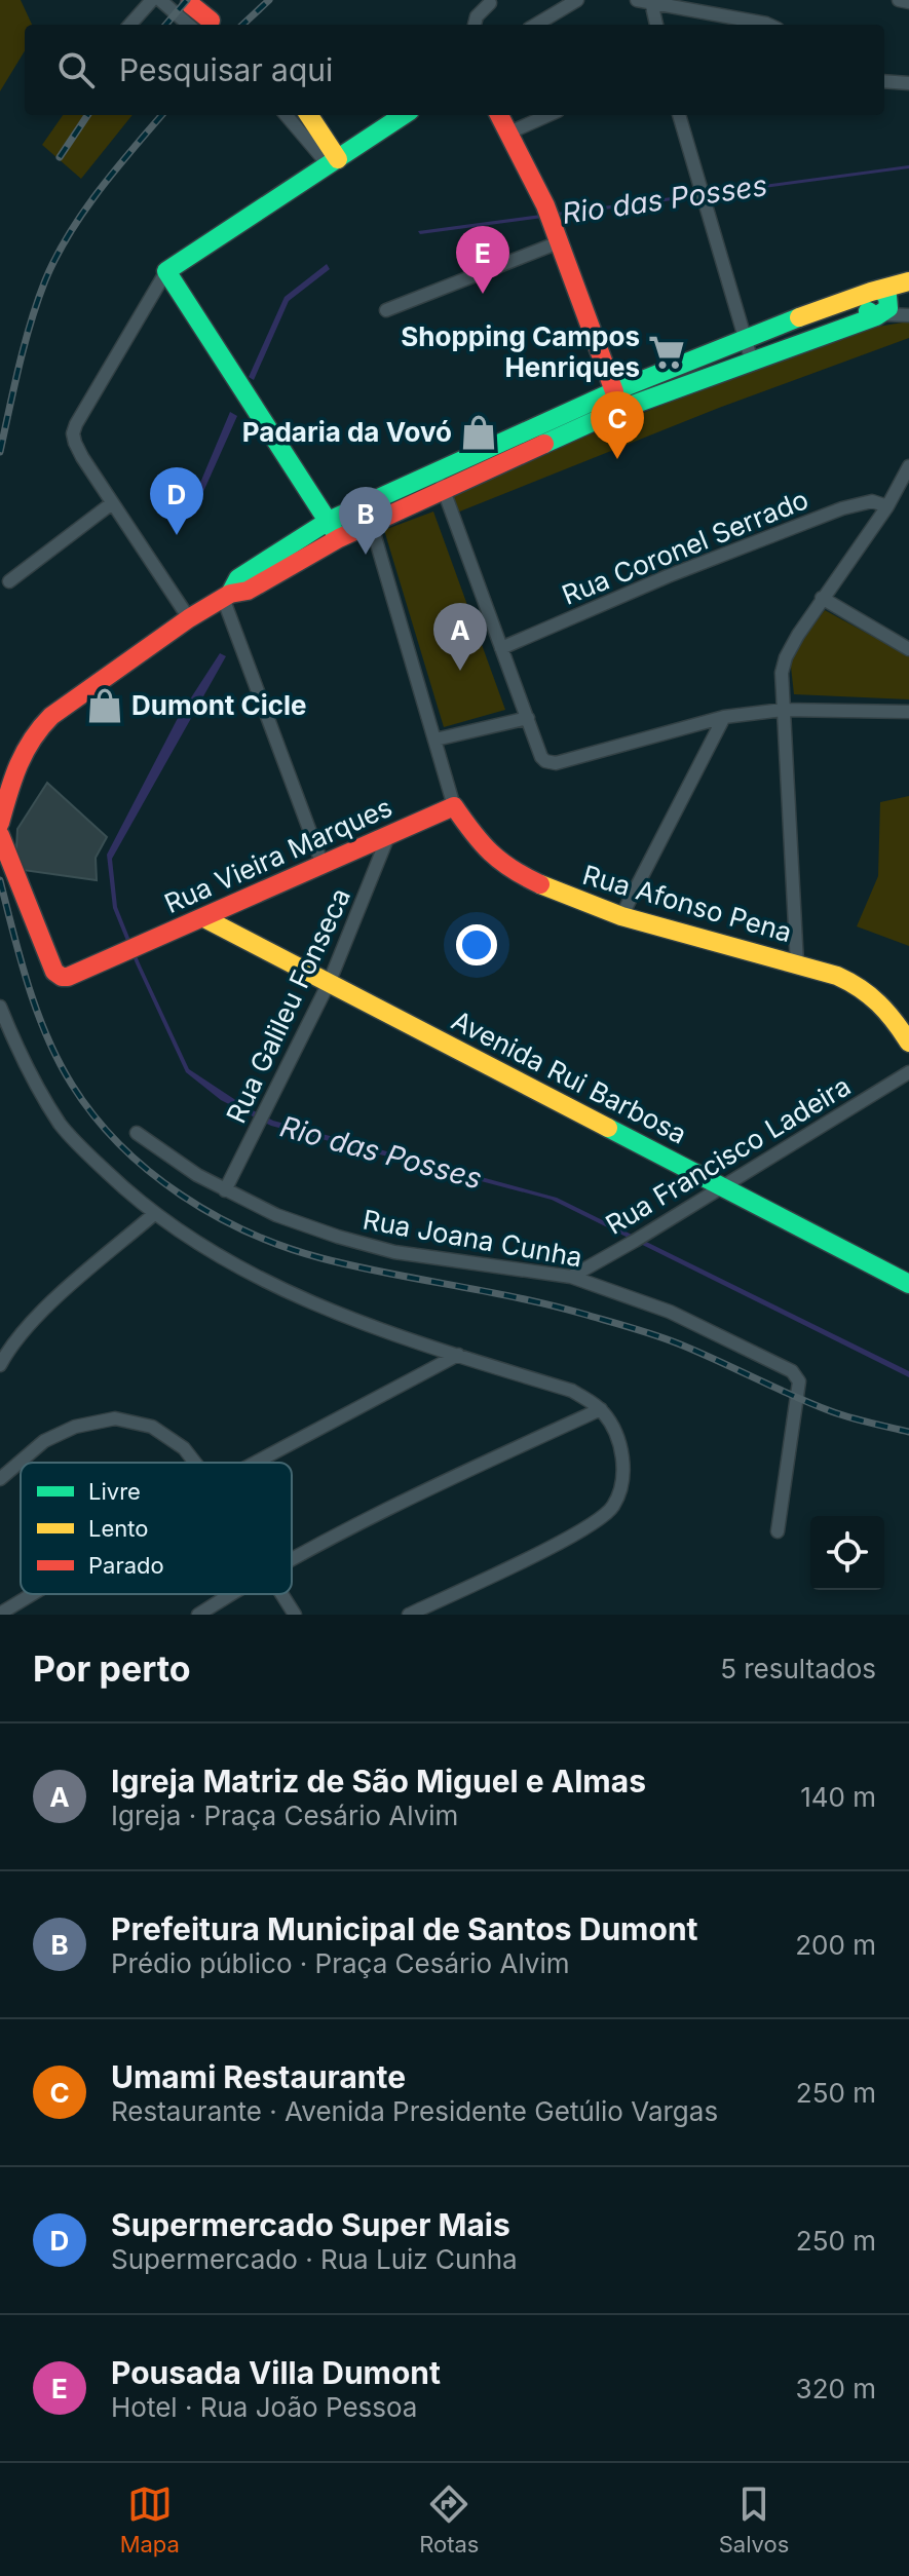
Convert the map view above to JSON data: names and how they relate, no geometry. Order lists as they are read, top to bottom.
{
  "streets": {
    "main road": ["Rua Vieira Marques", "Rua Afonso Pena", "Avenida Rui Barbosa"],
    "street": [
      "Rua Coronel Serrado",
      "Rua Galileu Fonseca",
      "Rua Francisco Ladeira",
      "Rua Joana Cunha"
    ]
  },
  "crossings": [
    ["Rua Vieira Marques", "Rua Afonso Pena"],
    ["Rua Vieira Marques", "Rua Galileu Fonseca"],
    ["Rua Vieira Marques", "Avenida Rui Barbosa"],
    ["Rua Galileu Fonseca", "Avenida Rui Barbosa"],
    ["Rua Galileu Fonseca", "Rua Joana Cunha"],
    ["Avenida Rui Barbosa", "Rua Francisco Ladeira"],
    ["Rua Francisco Ladeira", "Rua Joana Cunha"]
  ],
  "water": ["Rio das Posses"],
  "places": {
    "supermarket": ["Shopping Campos Henriques"],
    "shop": ["Padaria da Vovó", "Dumont Cicle"]
  },
  "legend": ["Livre", "Lento", "Parado"],
  "page": {
    "search": "Pesquisar aqui",
    "pins": [
      "E",
      "C",
      "D",
      "B",
      "A"
    ],
    "heading": ["Por perto", "5 resultados"],
    "list": [
      {
        "mark": "A",
        "name": "Igreja Matriz de São Miguel e Almas",
        "note": "Igreja · Praça Cesário Alvim",
        "value": "140 m"
      },
      {
        "mark": "B",
        "name": "Prefeitura Municipal de Santos Dumont",
        "note": "Prédio público · Praça Cesário Alvim",
        "value": "200 m"
      },
      {
        "mark": "C",
        "name": "Umami Restaurante",
        "note": "Restaurante · Avenida Presidente Getúlio Vargas",
        "value": "250 m"
      },
      {
        "mark": "D",
        "name": "Supermercado Super Mais",
        "note": "Supermercado · Rua Luiz Cunha",
        "value": "250 m"
      },
      {
        "mark": "E",
        "name": "Pousada Villa Dumont",
        "note": "Hotel · Rua João Pessoa",
        "value": "320 m"
      }
    ],
    "nav": ["Mapa", "Rotas", "Salvos"]
  }
}
